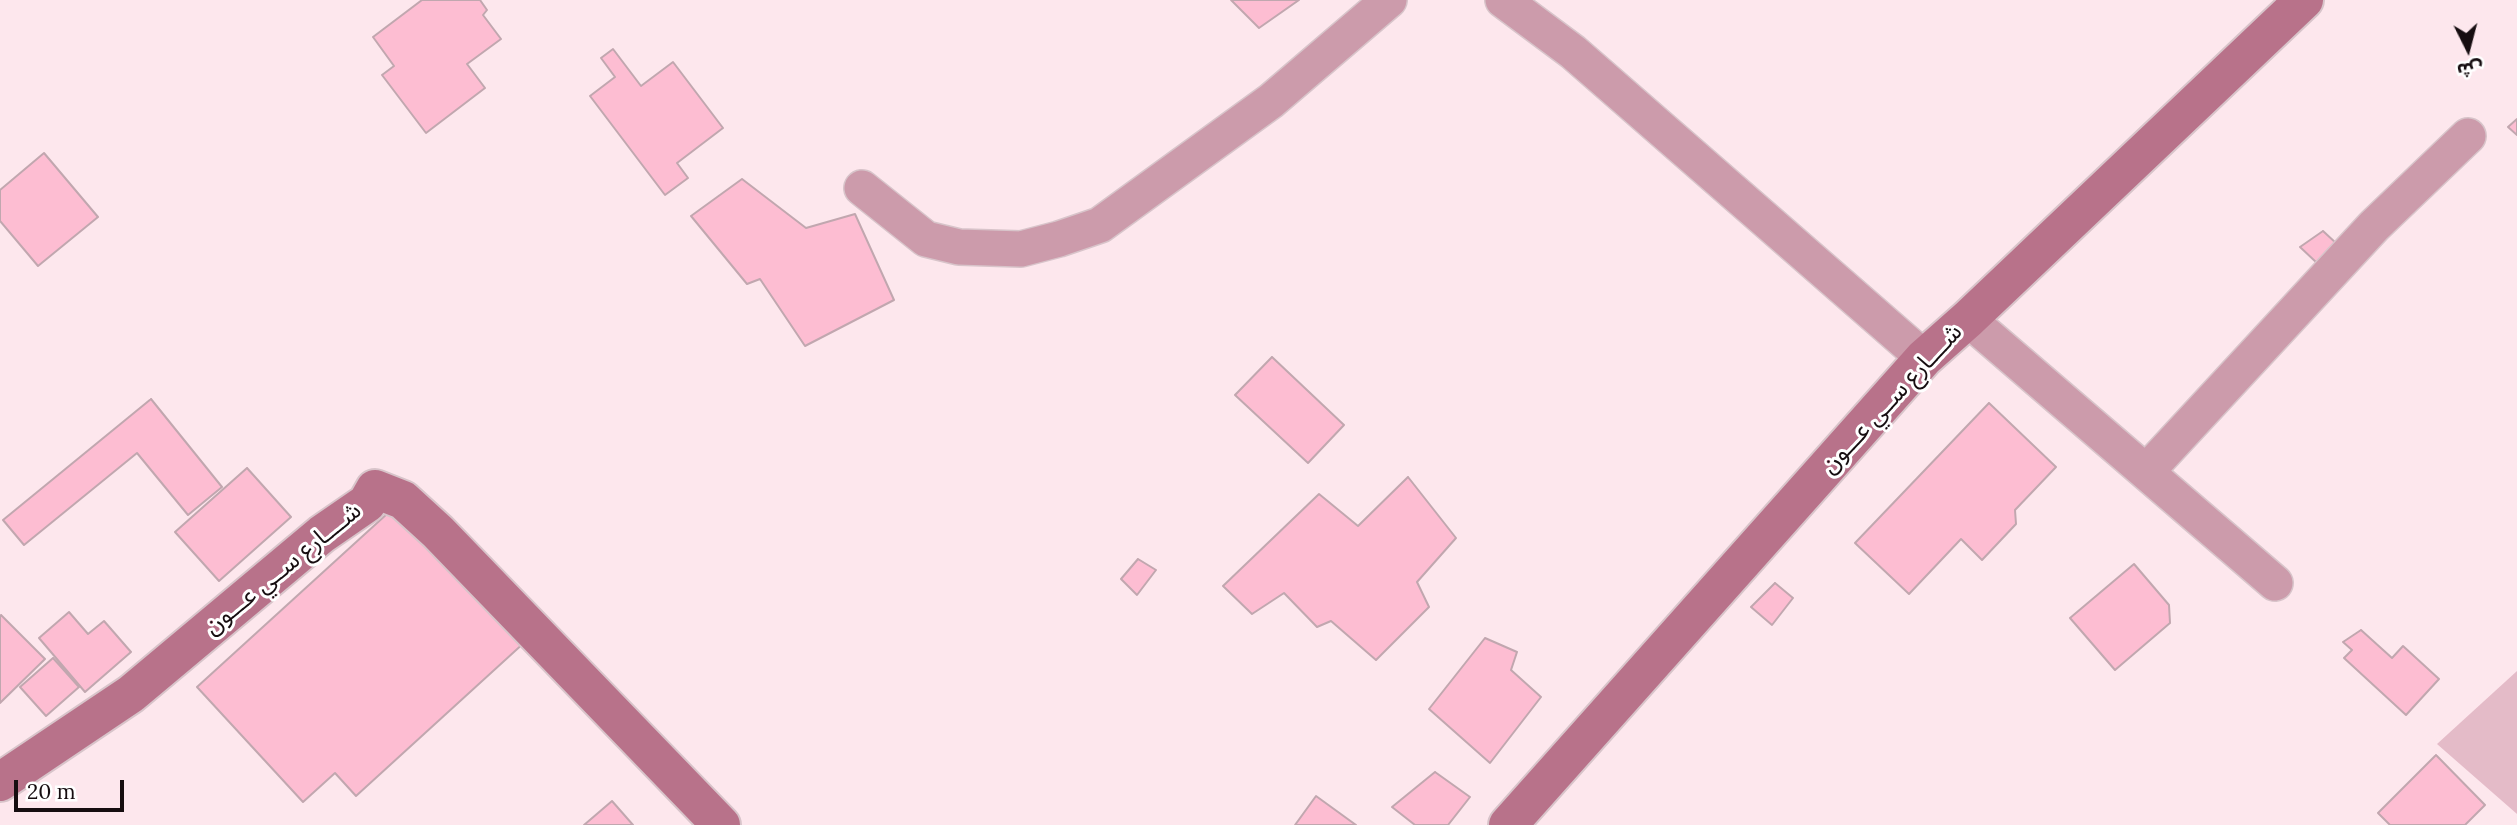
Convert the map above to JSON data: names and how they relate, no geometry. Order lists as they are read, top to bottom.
{
  "streets": {
    "street": ["شــــارع ســي عـــون"]
  },
  "scale_bar": "20 m",
  "north": "bottom"
}
